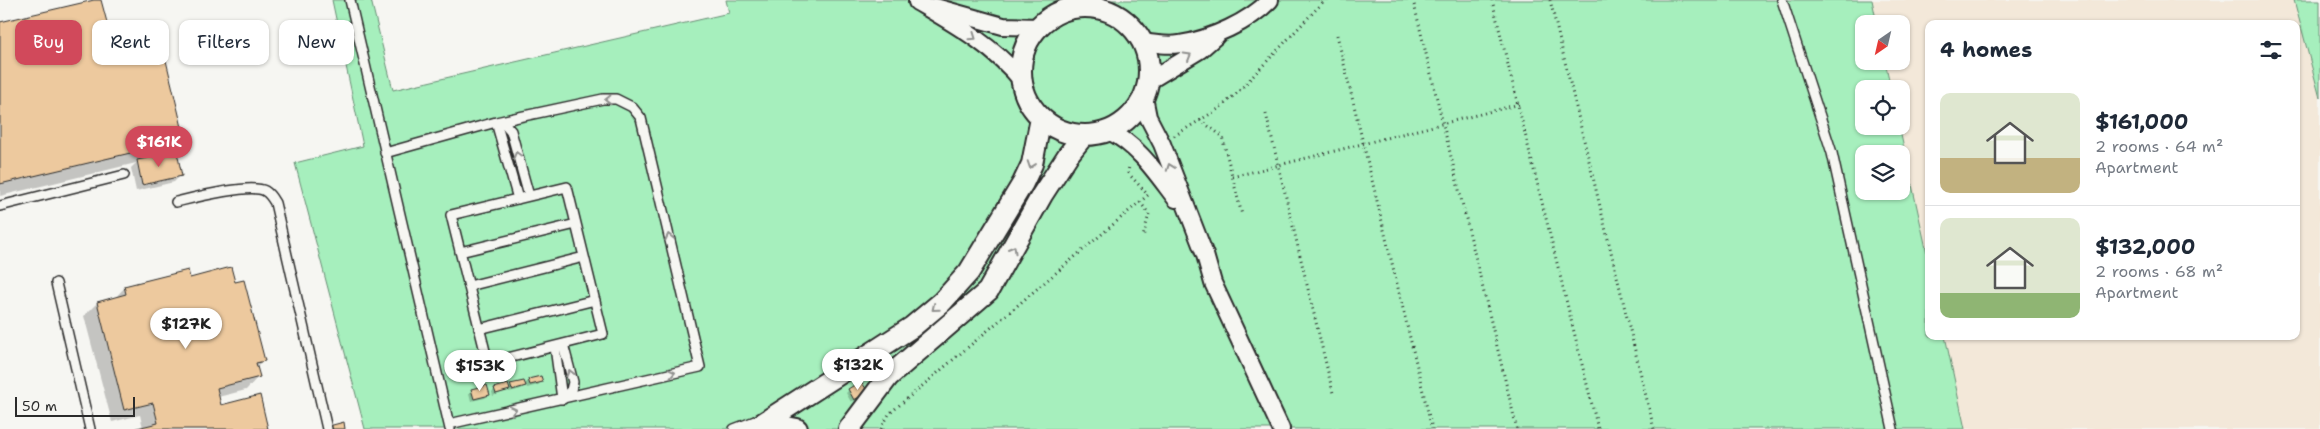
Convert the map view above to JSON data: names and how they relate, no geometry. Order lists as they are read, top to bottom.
{
  "scale_bar": "50 m",
  "north": "bottom left",
  "page": {
    "chip": [
      "Buy",
      "Rent",
      "Filters",
      "New"
    ],
    "heading": "4 homes",
    "list": [
      {
        "name": "$161,000",
        "note": "2 rooms · 64 m² · Apartment"
      },
      {
        "name": "$132,000",
        "note": "2 rooms · 68 m² · Apartment"
      }
    ],
    "price": [
      "$161K",
      "$127K",
      "$132K",
      "$153K"
    ],
    "scale": "50 m"
  }
}
